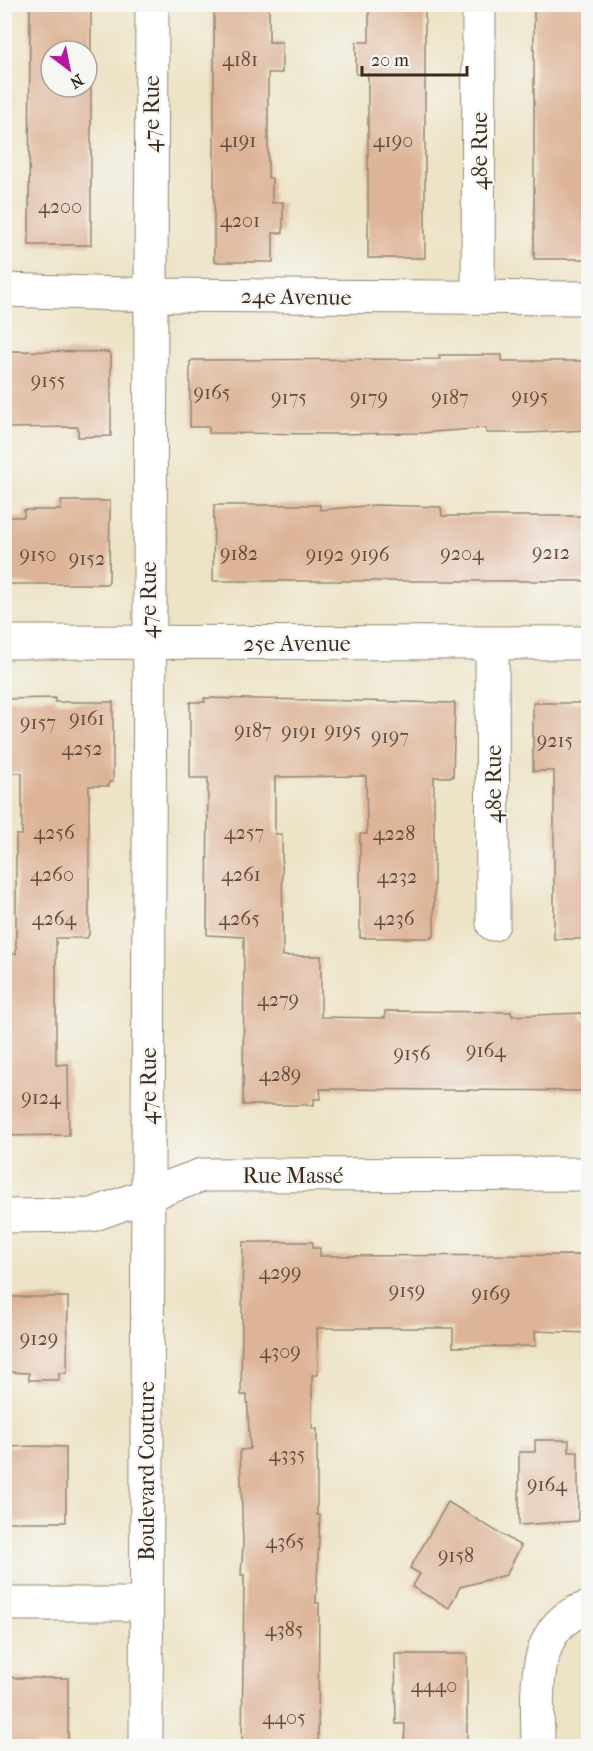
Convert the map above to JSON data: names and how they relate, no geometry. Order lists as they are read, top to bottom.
{
  "streets": {
    "street": [
      "47e Rue",
      "48e Rue",
      "24e Avenue",
      "25e Avenue",
      "Rue Massé",
      "Boulevard Couture"
    ]
  },
  "crossings": [
    ["47e Rue", "24e Avenue"],
    ["47e Rue", "25e Avenue"],
    ["47e Rue", "Rue Massé"],
    ["47e Rue", "Boulevard Couture"],
    ["48e Rue", "24e Avenue"],
    ["48e Rue", "25e Avenue"],
    ["Rue Massé", "Boulevard Couture"]
  ],
  "house_numbers": [
    "4181",
    "4191",
    "4190",
    "4200",
    "4201",
    "9155",
    "9165",
    "9195",
    "9175",
    "9179",
    "9187",
    "9212",
    "9182",
    "9204",
    "9150",
    "9192",
    "9196",
    "9152",
    "9161",
    "9157",
    "9187",
    "9195",
    "9191",
    "9197",
    "9215",
    "4252",
    "4256",
    "4257",
    "4228",
    "4260",
    "4261",
    "4232",
    "4264",
    "4265",
    "4236",
    "4279",
    "9164",
    "9156",
    "4289",
    "9124",
    "4299",
    "9159",
    "9169",
    "9129",
    "4309",
    "4335",
    "9164",
    "4365",
    "9158",
    "4385",
    "4440",
    "4405"
  ],
  "scale_bar": "20 m",
  "north": "bottom right"
}
